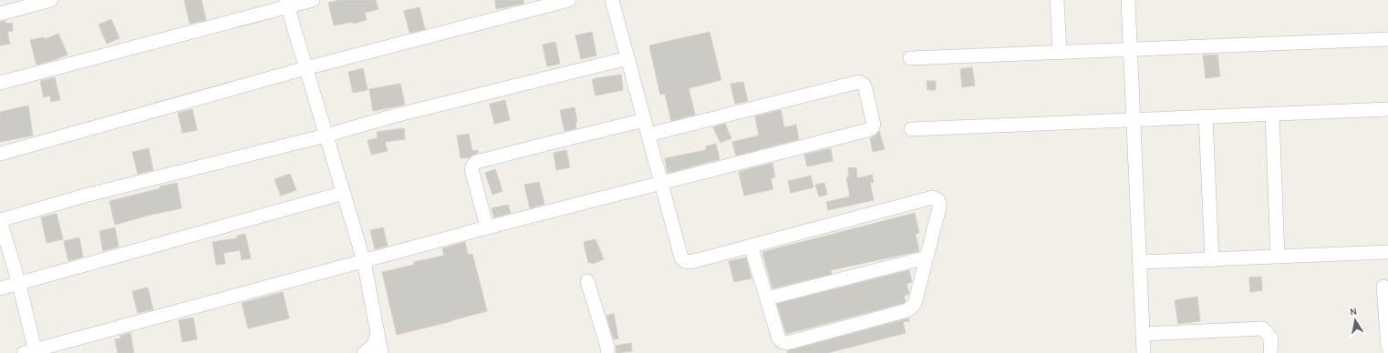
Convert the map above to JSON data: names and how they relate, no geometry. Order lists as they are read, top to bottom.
{
  "north": "top"
}
